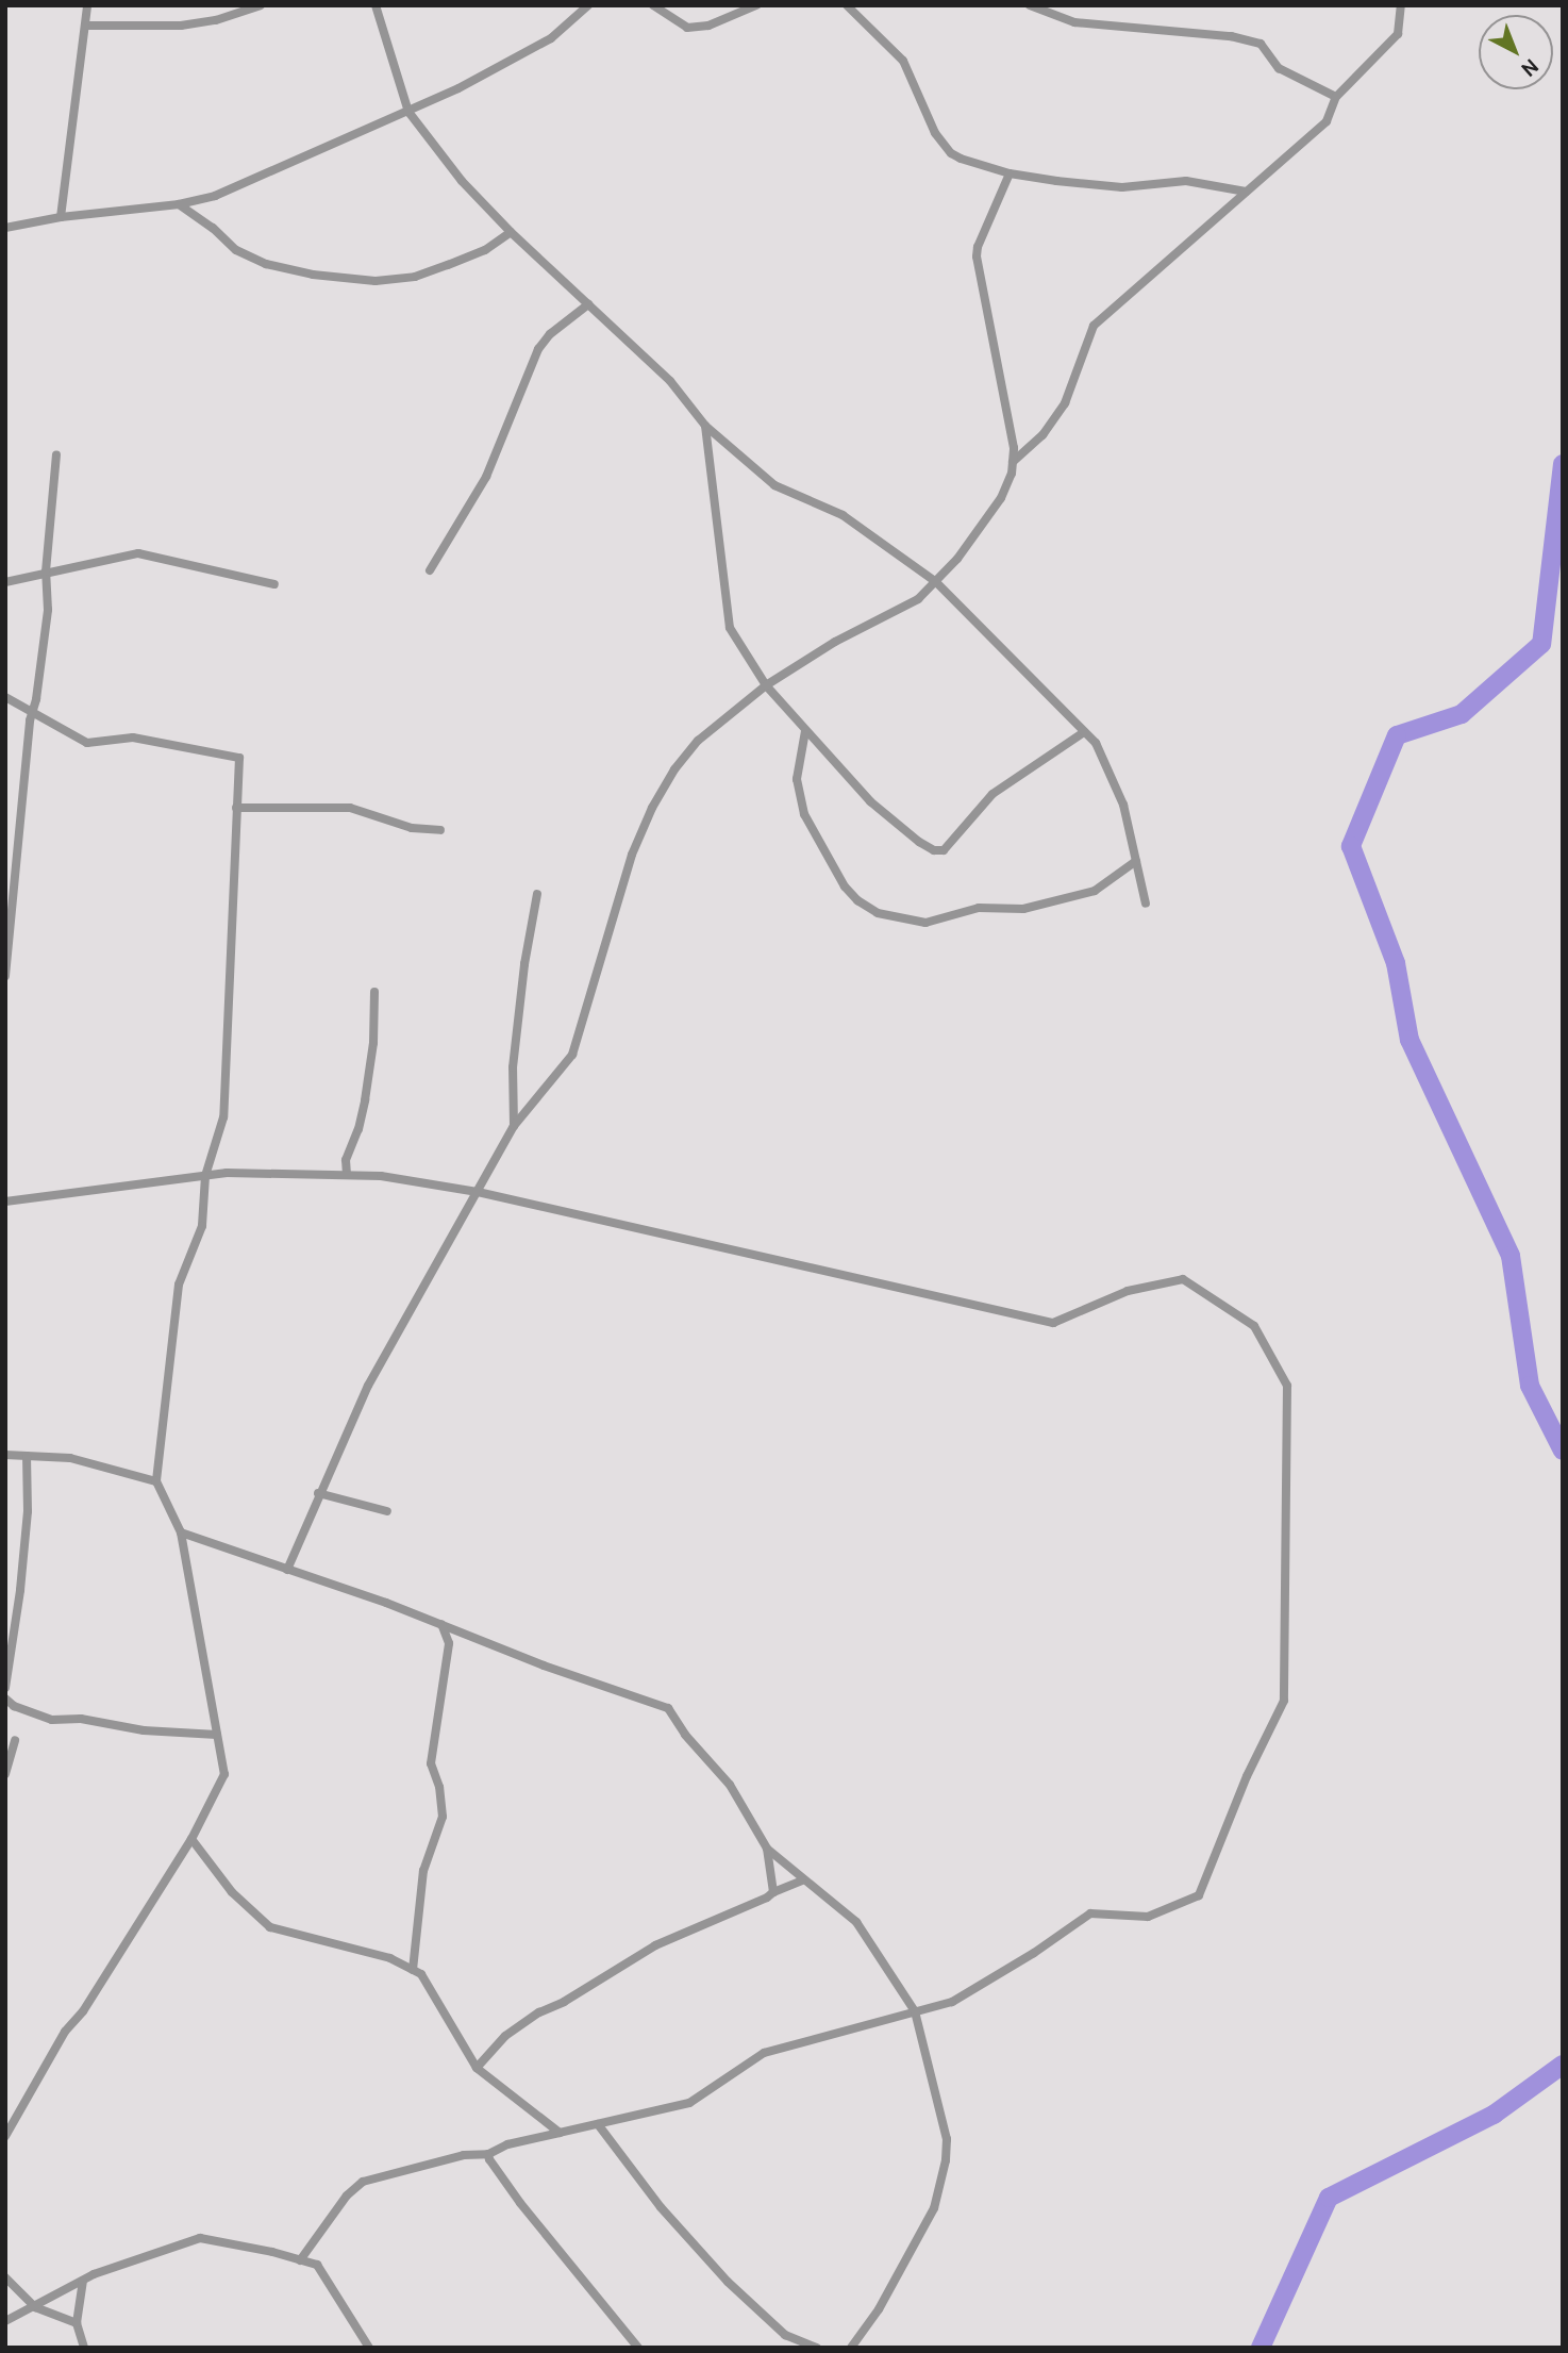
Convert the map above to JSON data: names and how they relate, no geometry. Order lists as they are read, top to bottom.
{
  "north": "bottom right"
}
